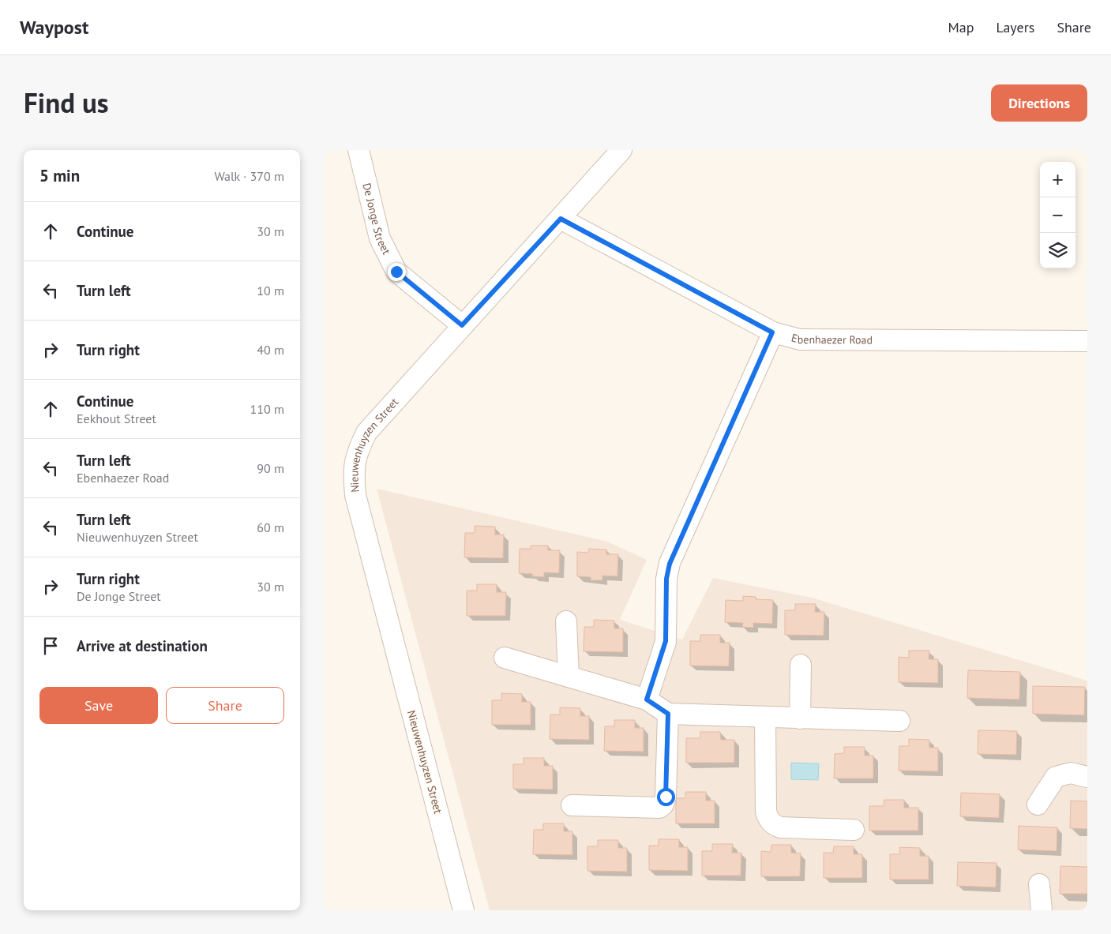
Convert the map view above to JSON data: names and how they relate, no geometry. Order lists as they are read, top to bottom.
{
  "streets": {
    "street": ["De Jonge Street", "Ebenhaezer Road", "Nieuwenhuyzen Street"]
  },
  "crossings": [
    ["De Jonge Street", "Nieuwenhuyzen Street"],
    ["Ebenhaezer Road", "Nieuwenhuyzen Street"]
  ],
  "page": {
    "header": "Waypost",
    "nav": ["Map", "Layers", "Share"],
    "title": "Find us",
    "buttons": [
      "Directions",
      ["Save", "Share"]
    ],
    "heading": ["5 min", "Walk · 370 m"],
    "map_buttons": ["+", "−"],
    "list": [
      ["Continue", "30 m"],
      ["Turn left", "10 m"],
      ["Turn right", "40 m"],
      ["Continue", "Eekhout Street", "110 m"],
      ["Turn left", "Ebenhaezer Road", "90 m"],
      ["Turn left", "Nieuwenhuyzen Street", "60 m"],
      ["Turn right", "De Jonge Street", "30 m"],
      "Arrive at destination"
    ]
  }
}
